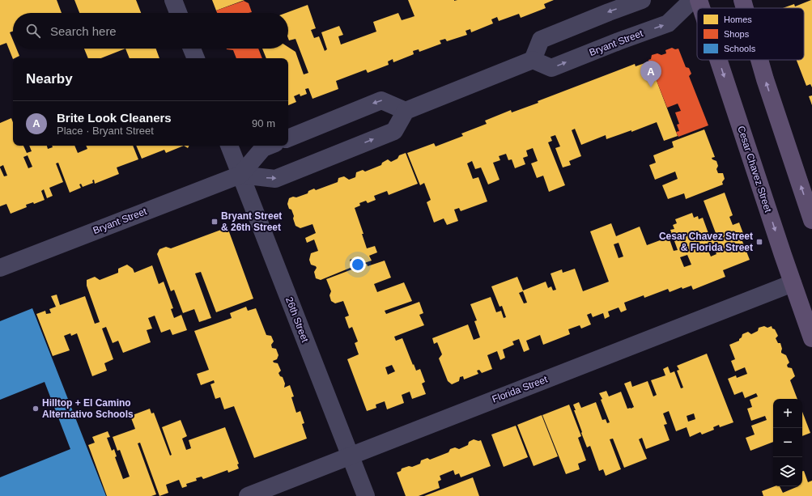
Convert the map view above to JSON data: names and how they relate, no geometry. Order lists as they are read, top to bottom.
{
  "streets": {
    "main road": ["Cesar Chavez Street"],
    "street": ["Bryant Street", "26th Street", "Florida Street"]
  },
  "crossings": [
    ["Bryant Street", "26th Street"],
    ["Cesar Chavez Street", "Florida Street"],
    ["26th Street", "Florida Street"]
  ],
  "places": {
    "transit": ["Bryant Street & 26th Street", "Cesar Chavez Street & Florida Street"],
    "other": ["Hilltop + El Camino Alternativo Schools"]
  },
  "legend": ["Homes", "Shops", "Schools"],
  "page": {
    "search": "Search here",
    "heading": "Nearby",
    "pins": "A",
    "list": [
      {
        "mark": "A",
        "name": "Brite Look Cleaners",
        "note": "Place · Bryant Street",
        "value": "90 m"
      }
    ],
    "map_buttons": ["+", "−"]
  }
}
